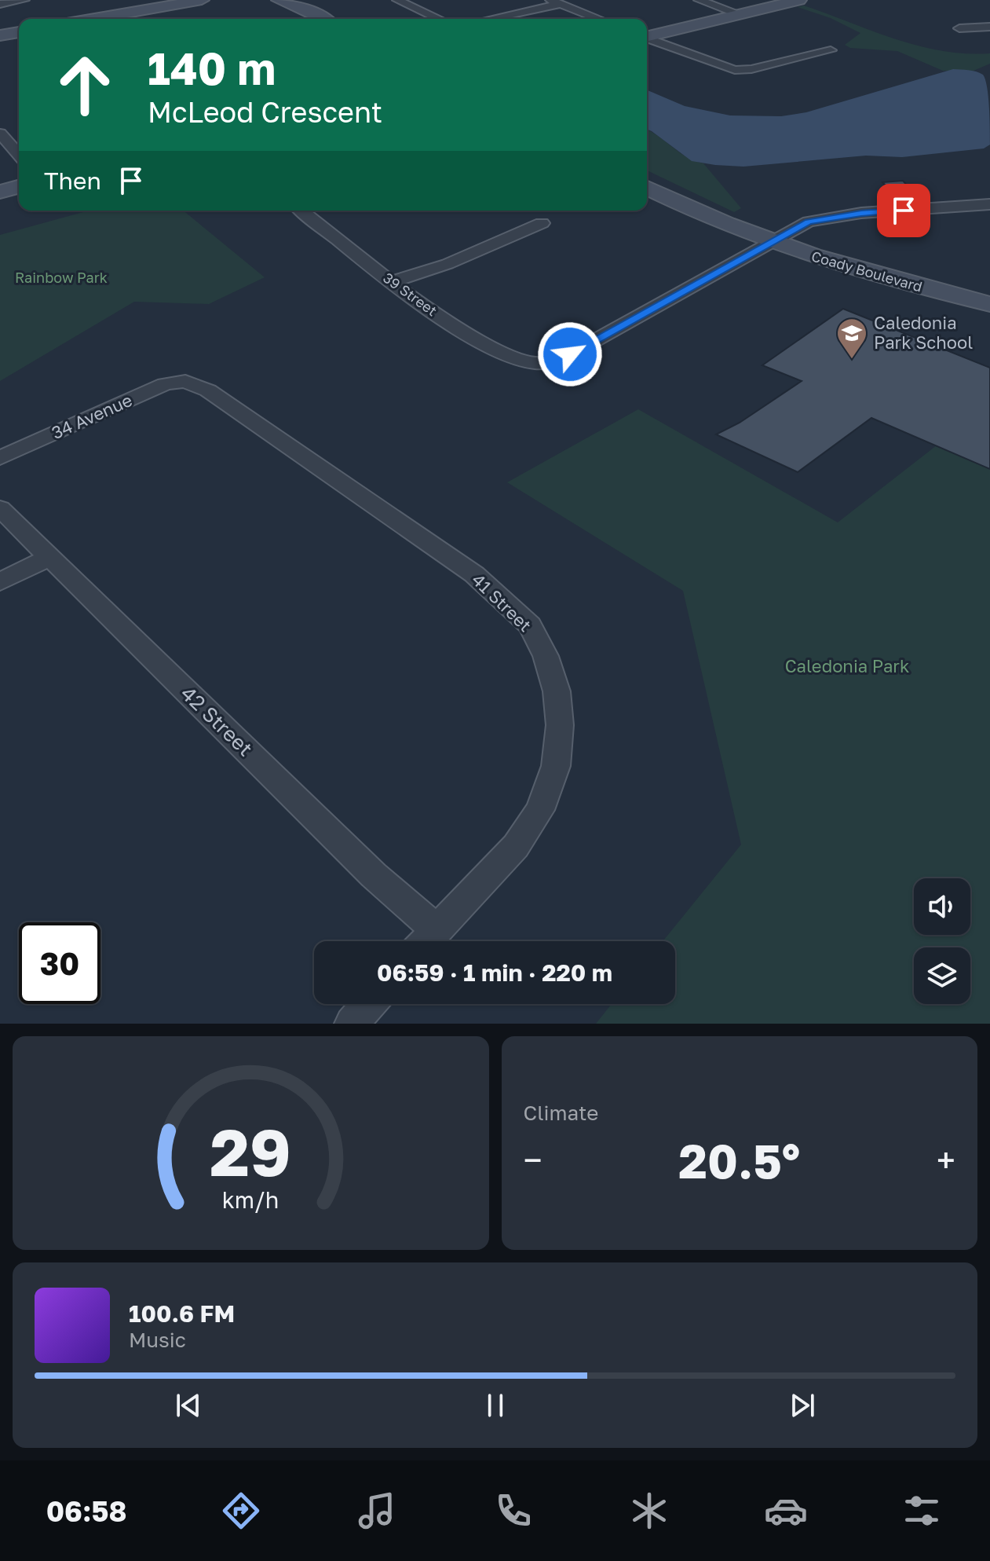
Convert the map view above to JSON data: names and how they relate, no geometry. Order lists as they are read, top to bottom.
{
  "streets": {
    "main road": ["Coady Boulevard"],
    "street": [
      "39 Street",
      "34 Avenue",
      "41 Street",
      "42 Street"
    ]
  },
  "crossings": [
    ["Coady Boulevard", "39 Street"],
    ["34 Avenue", "41 Street"],
    ["41 Street", "42 Street"]
  ],
  "parks": ["Rainbow Park", "Caledonia Park"],
  "places": {
    "school or university": ["Caledonia Park School"]
  },
  "page": {
    "turn": ["140 m", "McLeod Crescent"],
    "then": "Then",
    "limit": "30",
    "trip": "06:59 · 1 min · 220 m",
    "tile": "Climate",
    "heat": ["−", "20.5°", "+"],
    "song": ["100.6 FM", "Music"],
    "tabs": "06:58",
    "gauge": ["29", "km/h"]
  }
}
